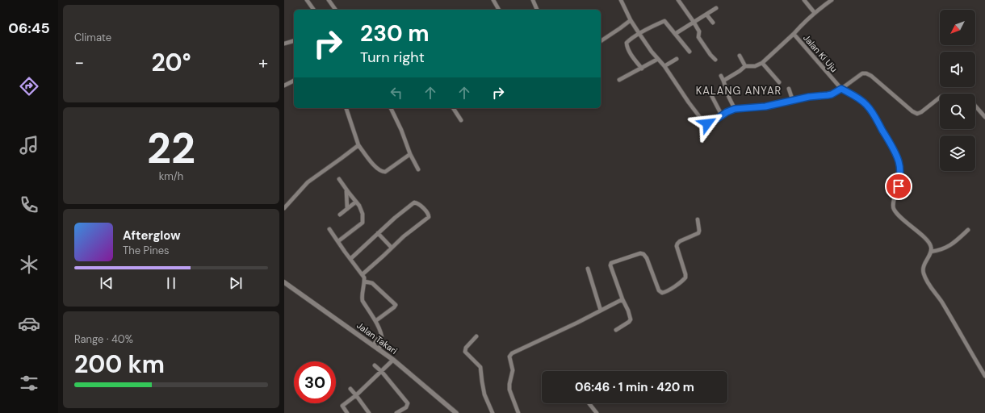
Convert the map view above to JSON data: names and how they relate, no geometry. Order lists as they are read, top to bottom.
{
  "streets": {
    "street": ["Jalan Ki Uju", "Jalan Takari"]
  },
  "districts": ["KALANG ANYAR"],
  "north": "bottom left",
  "page": {
    "tabs": "06:45",
    "tile": [
      "Climate",
      ["22", "km/h"],
      ["Range · 40%", "200 km"]
    ],
    "turn": ["230 m", "Turn right"],
    "heat": ["−", "20°", "+"],
    "song": ["Afterglow", "The Pines"],
    "limit": "30",
    "trip": "06:46 · 1 min · 420 m"
  }
}
